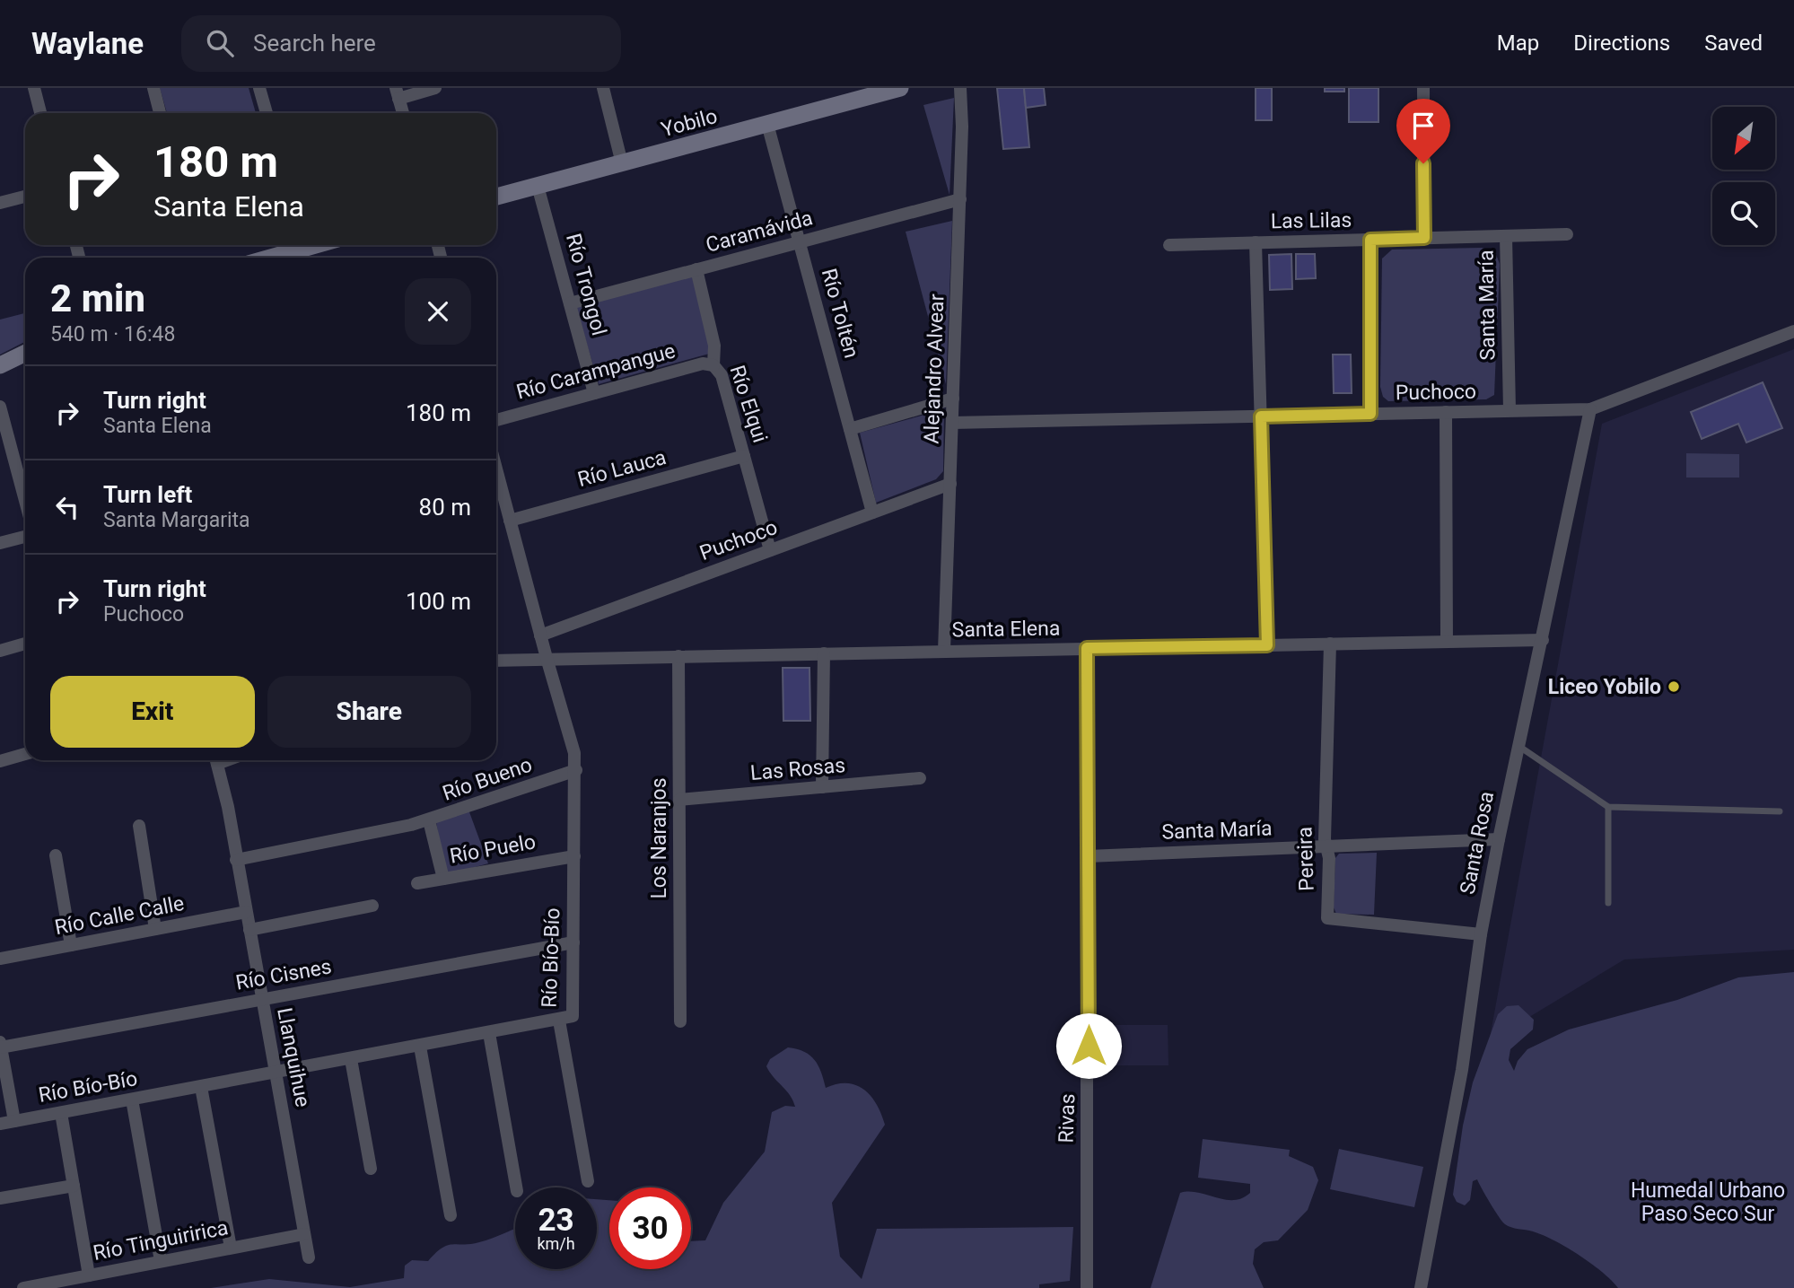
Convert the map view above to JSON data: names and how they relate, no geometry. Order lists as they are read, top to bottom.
{
  "streets": {
    "main road": ["Yobilo"],
    "street": [
      "Las Lilas",
      "Caramávida",
      "Río Trongol",
      "Santa María",
      "Río Toltén",
      "Alejandro Alvear",
      "Río Carampangue",
      "Puchoco",
      "Río Elqui",
      "Río Lauca",
      "Santa Elena",
      "Las Rosas",
      "Río Bueno",
      "Los Naranjos",
      "Santa Rosa",
      "Río Puelo",
      "Pereira",
      "Río Calle Calle",
      "Río Bío-Bío",
      "Río Cisnes",
      "Llanquihue",
      "Rivas",
      "Río Tinguiririca"
    ]
  },
  "crossings": [
    ["Yobilo", "Río Trongol"],
    ["Yobilo", "Río Toltén"],
    ["Las Lilas", "Santa María"],
    ["Caramávida", "Río Trongol"],
    ["Caramávida", "Río Toltén"],
    ["Caramávida", "Alejandro Alvear"],
    ["Caramávida", "Río Elqui"],
    ["Río Trongol", "Río Carampangue"],
    ["Santa María", "Puchoco"],
    ["Santa María", "Santa Rosa"],
    ["Santa María", "Pereira"],
    ["Santa María", "Rivas"],
    ["Río Toltén", "Puchoco"],
    ["Alejandro Alvear", "Puchoco"],
    ["Alejandro Alvear", "Santa Elena"],
    ["Río Carampangue", "Río Elqui"],
    ["Puchoco", "Río Elqui"],
    ["Puchoco", "Santa Rosa"],
    ["Puchoco", "Río Bío-Bío"],
    ["Río Elqui", "Río Lauca"],
    ["Río Lauca", "Río Bío-Bío"],
    ["Santa Elena", "Los Naranjos"],
    ["Santa Elena", "Santa Rosa"],
    ["Santa Elena", "Pereira"],
    ["Santa Elena", "Río Bío-Bío"],
    ["Santa Elena", "Rivas"],
    ["Las Rosas", "Los Naranjos"],
    ["Río Bueno", "Río Bío-Bío"],
    ["Río Bueno", "Llanquihue"],
    ["Santa Rosa", "Pereira"],
    ["Río Puelo", "Río Bío-Bío"],
    ["Río Calle Calle", "Llanquihue"],
    ["Río Bío-Bío", "Río Cisnes"],
    ["Río Bío-Bío", "Llanquihue"],
    ["Río Cisnes", "Llanquihue"],
    ["Llanquihue", "Río Tinguiririca"]
  ],
  "parks": ["Humedal Urbano Paso Seco Sur"],
  "places": ["Liceo Yobilo"],
  "north": "bottom left",
  "page": {
    "header": "Waylane",
    "search": "Search here",
    "nav": ["Map", "Directions", "Saved"],
    "turn": ["180 m", "Santa Elena"],
    "heading": ["2 min", "540 m · 16:48"],
    "list": [
      {
        "name": "Turn right",
        "note": "Santa Elena",
        "value": "180 m"
      },
      {
        "name": "Turn left",
        "note": "Santa Margarita",
        "value": "80 m"
      },
      {
        "name": "Turn right",
        "note": "Puchoco",
        "value": "100 m"
      }
    ],
    "buttons": ["Exit", "Share"],
    "speed": "23 km/h",
    "limit": "30"
  }
}
